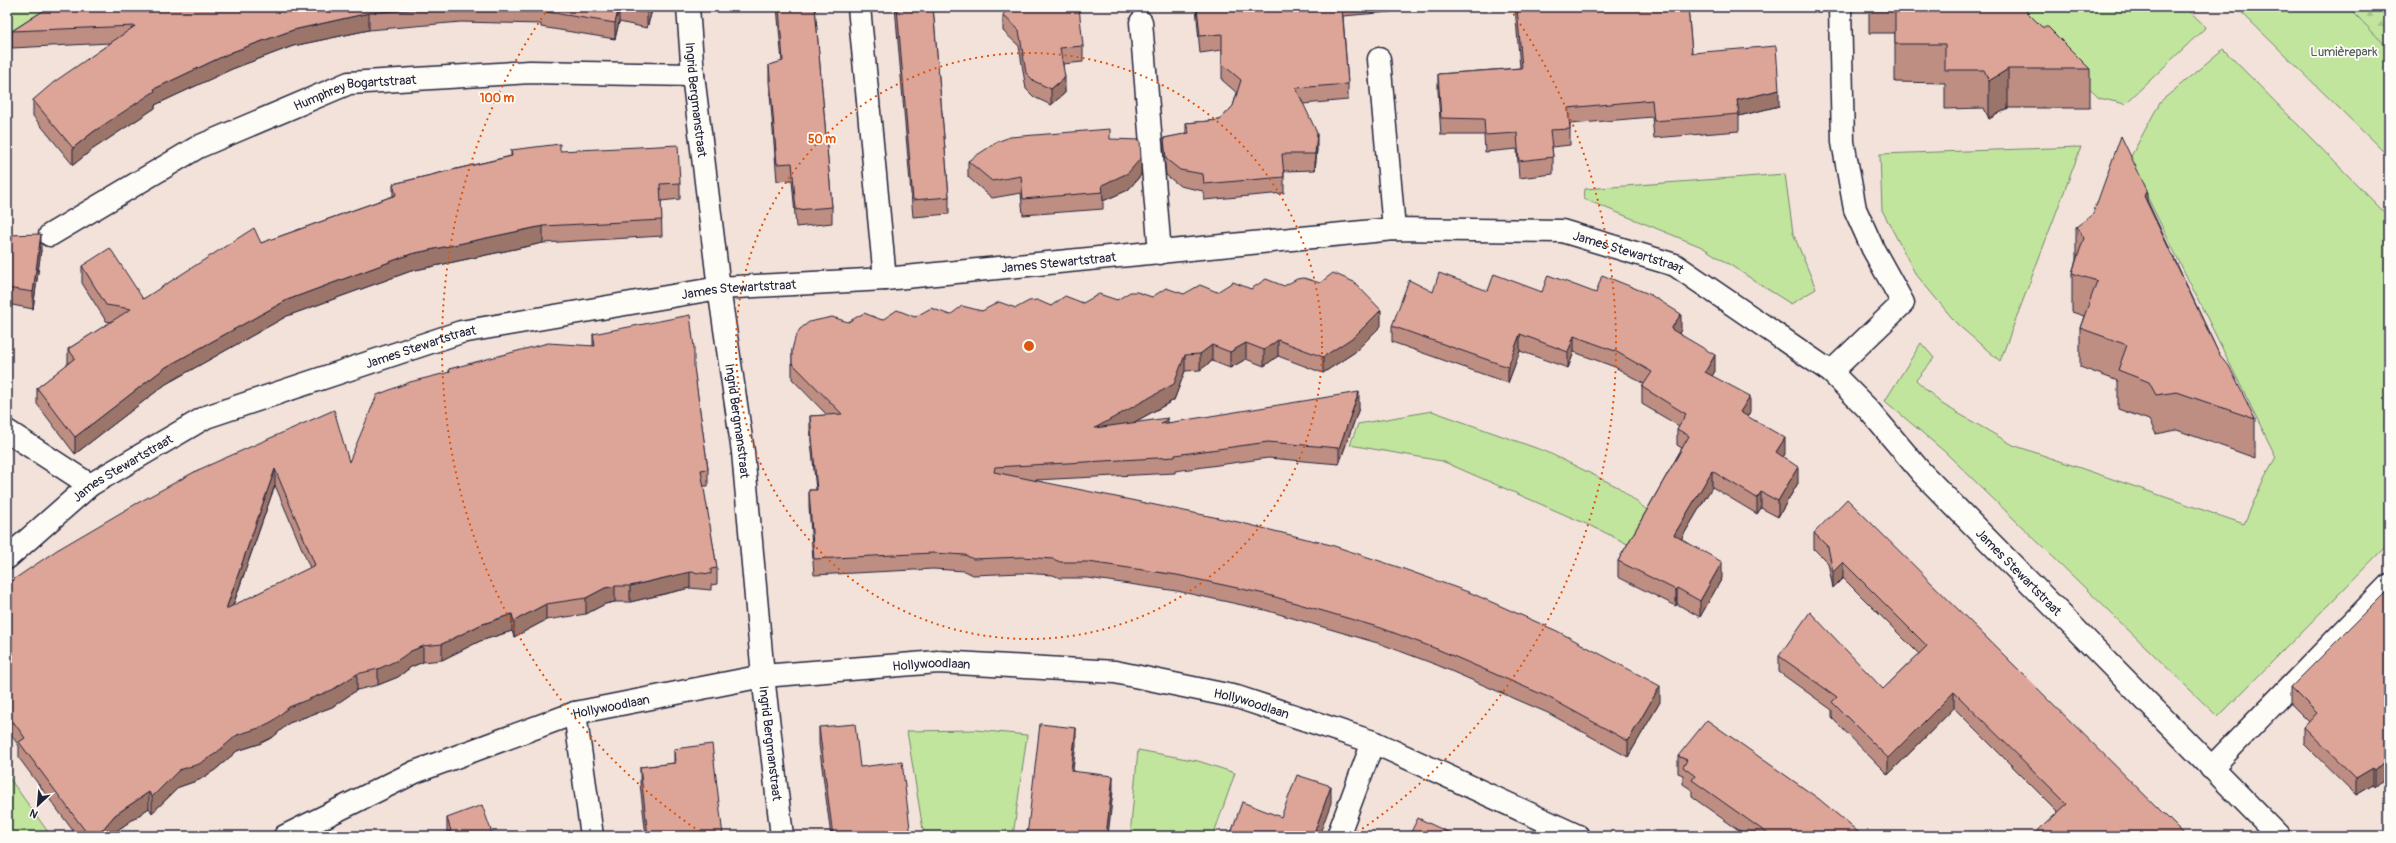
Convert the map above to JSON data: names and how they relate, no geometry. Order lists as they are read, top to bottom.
{
  "streets": {
    "street": [
      "Humphrey Bogartstraat",
      "Ingrid Bergmanstraat",
      "James Stewartstraat",
      "Hollywoodlaan"
    ]
  },
  "crossings": [
    ["Humphrey Bogartstraat", "Ingrid Bergmanstraat"],
    ["Ingrid Bergmanstraat", "James Stewartstraat"],
    ["Ingrid Bergmanstraat", "Hollywoodlaan"]
  ],
  "parks": ["Lumièrepark"],
  "north": "bottom left",
  "rings": ["100 m", "50 m"]
}
